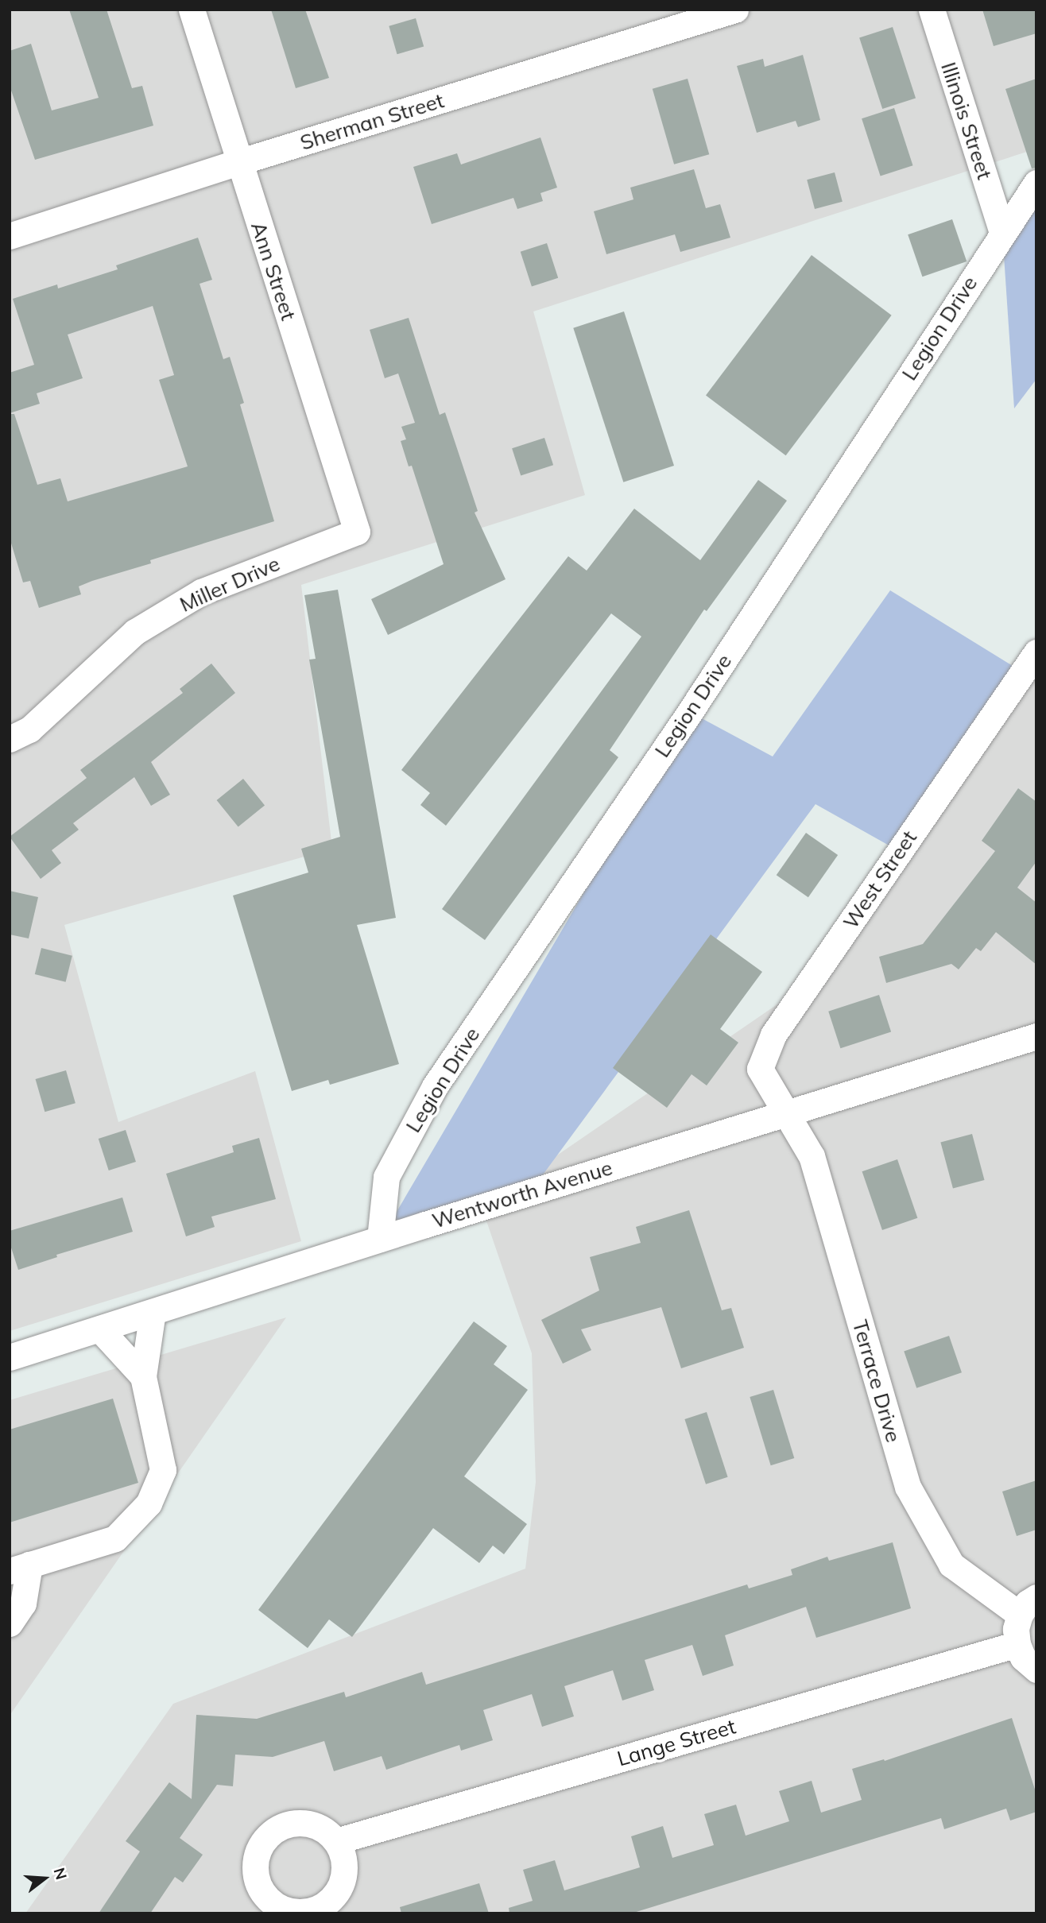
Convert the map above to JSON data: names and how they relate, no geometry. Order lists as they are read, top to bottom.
{
  "streets": {
    "street": [
      "Illinois Street",
      "Sherman Street",
      "Ann Street",
      "Legion Drive",
      "Miller Drive",
      "West Street",
      "Wentworth Avenue",
      "Terrace Drive",
      "Lange Street"
    ]
  },
  "crossings": [
    ["Illinois Street", "Legion Drive"],
    ["Sherman Street", "Ann Street"],
    ["Ann Street", "Miller Drive"],
    ["Legion Drive", "Wentworth Avenue"],
    ["West Street", "Wentworth Avenue"],
    ["West Street", "Terrace Drive"],
    ["Wentworth Avenue", "Terrace Drive"]
  ],
  "north": "right"
}
